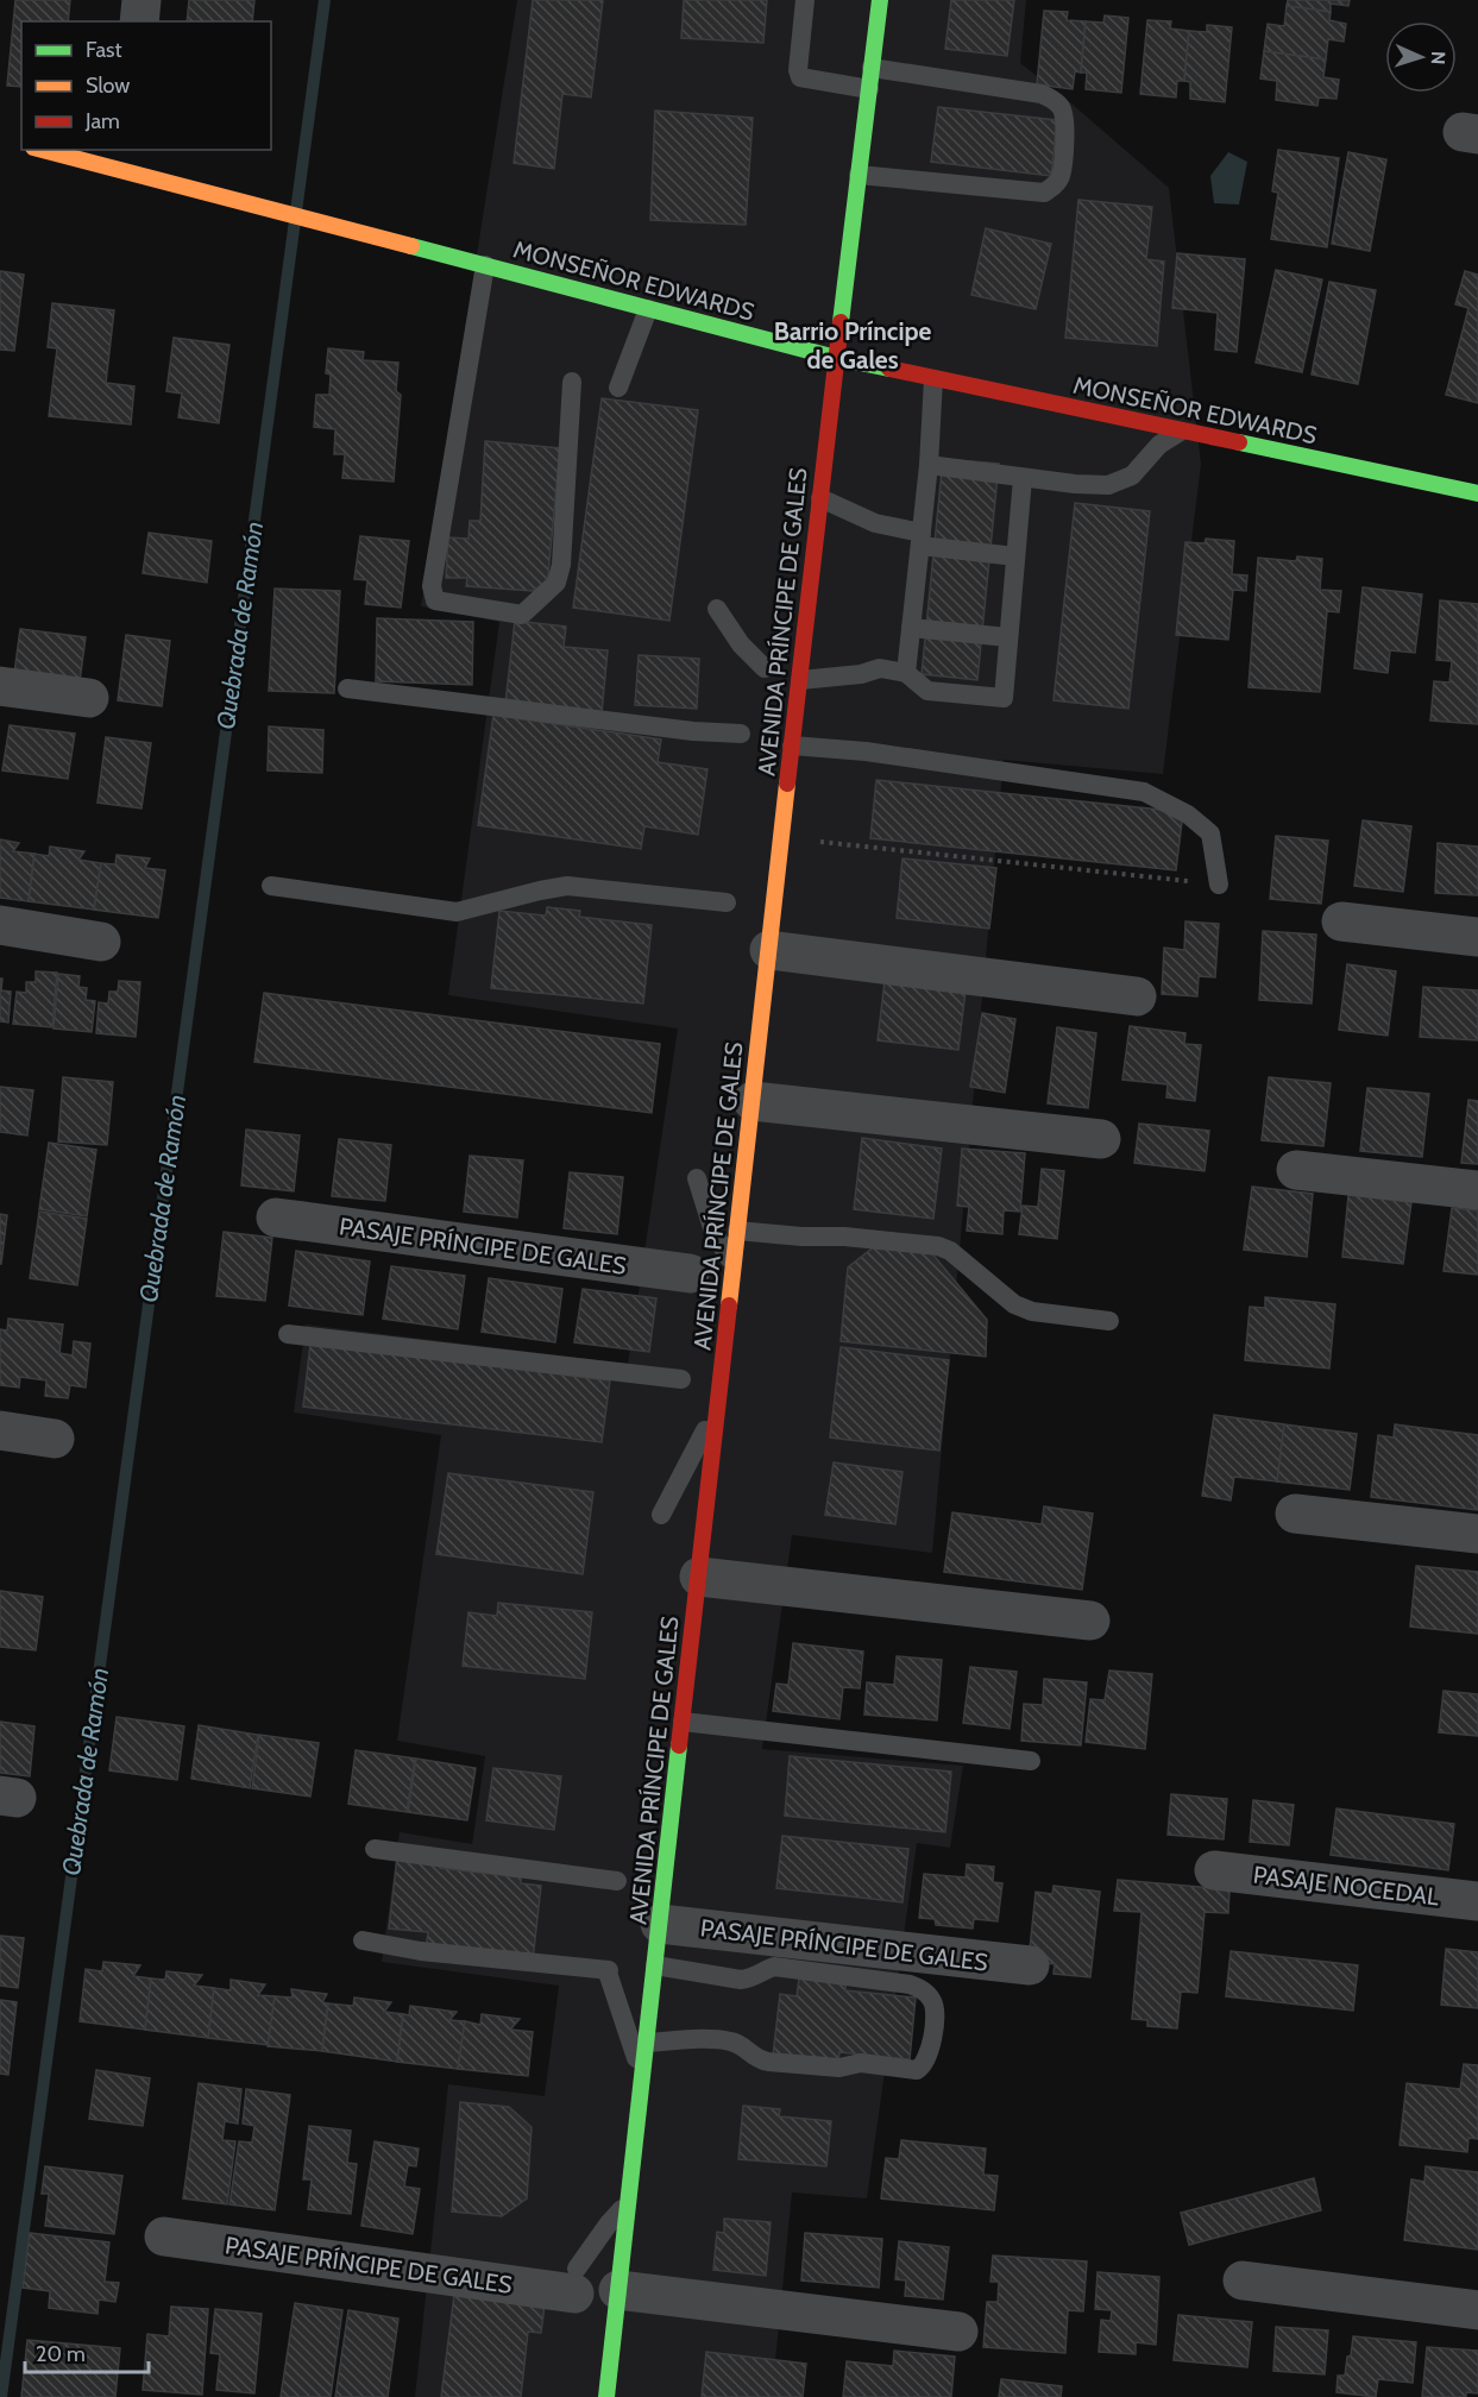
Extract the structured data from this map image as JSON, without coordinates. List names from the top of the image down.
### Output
{
  "streets": {
    "main road": ["MONSEÑOR EDWARDS", "AVENIDA PRÍNCIPE DE GALES"],
    "street": ["PASAJE PRÍNCIPE DE GALES", "PASAJE NOCEDAL"]
  },
  "crossings": [
    ["MONSEÑOR EDWARDS", "AVENIDA PRÍNCIPE DE GALES"],
    ["AVENIDA PRÍNCIPE DE GALES", "PASAJE PRÍNCIPE DE GALES"]
  ],
  "districts": ["Barrio Príncipe de Gales"],
  "water": ["Quebrada de Ramón"],
  "legend": ["Fast", "Slow", "Jam"],
  "scale_bar": "20 m",
  "north": "right"
}
